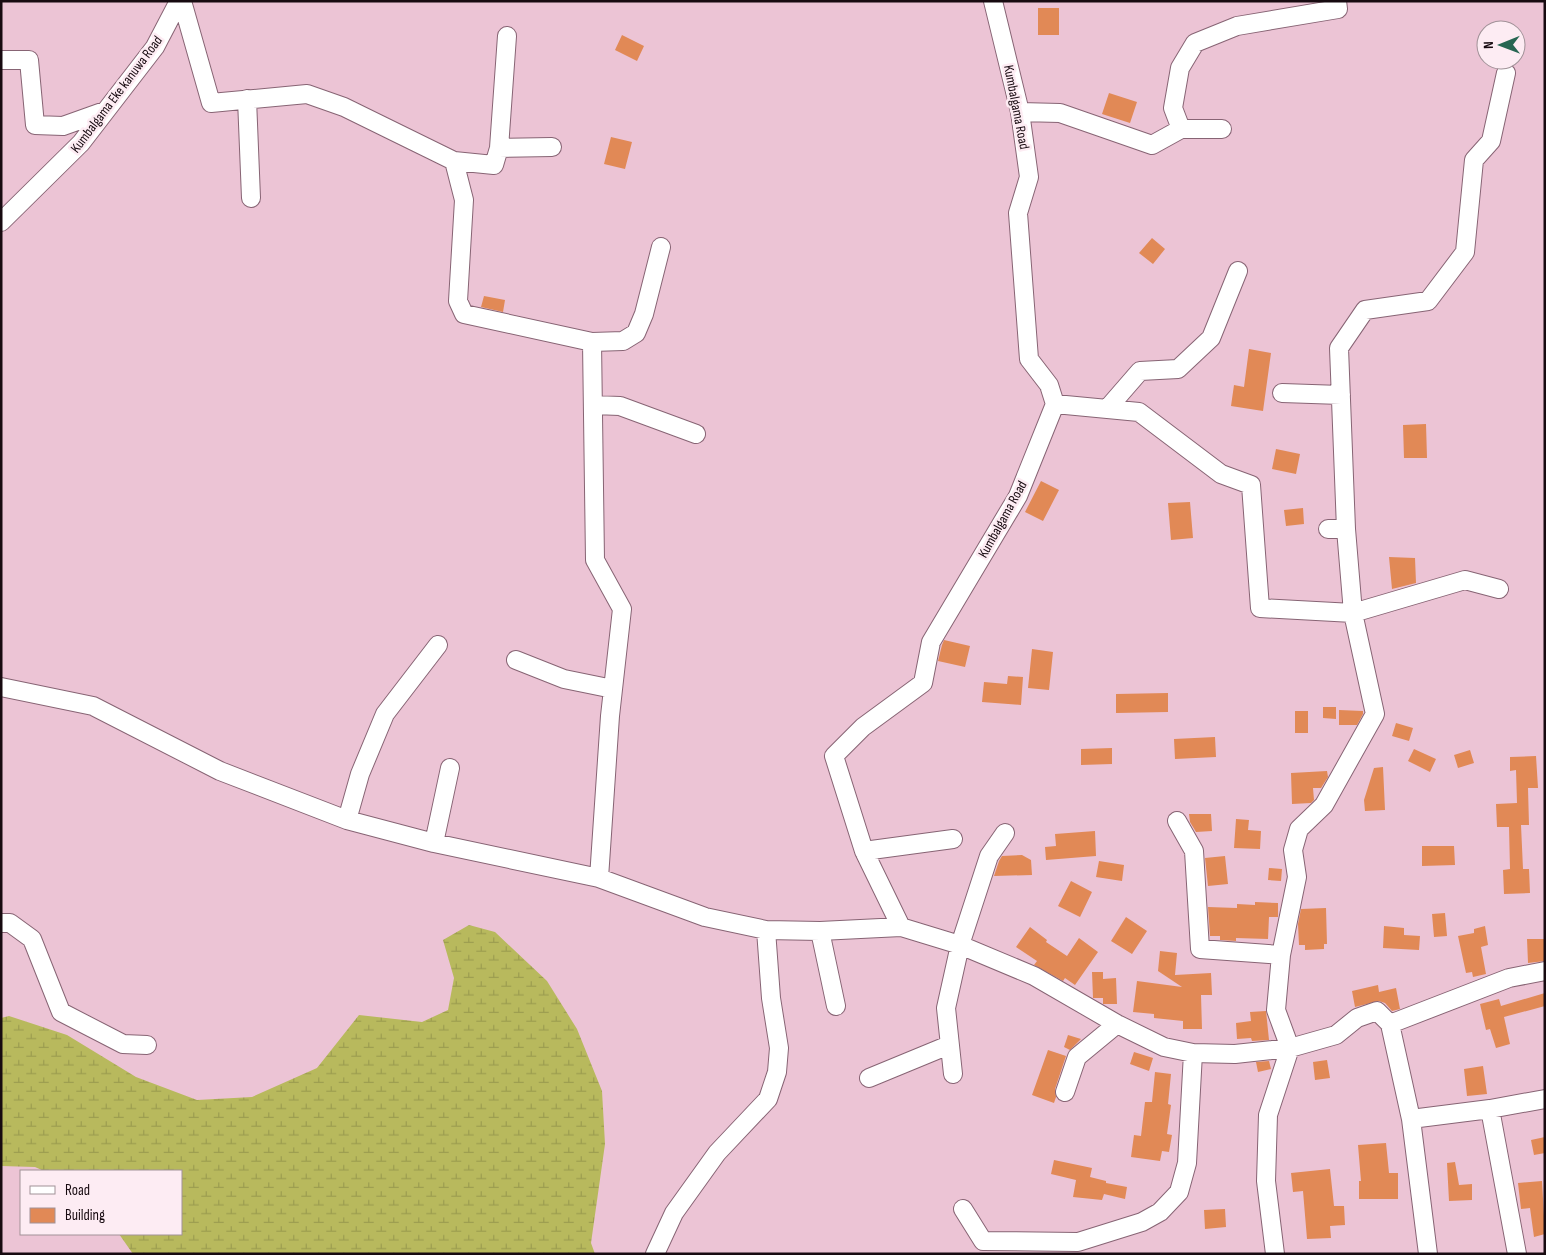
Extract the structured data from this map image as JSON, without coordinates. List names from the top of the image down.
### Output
{
  "streets": {
    "street": ["Kumbalgama Eke kanuwa Road", "Kumbalgama Road"]
  },
  "legend": ["Road", "Building"],
  "north": "left"
}
